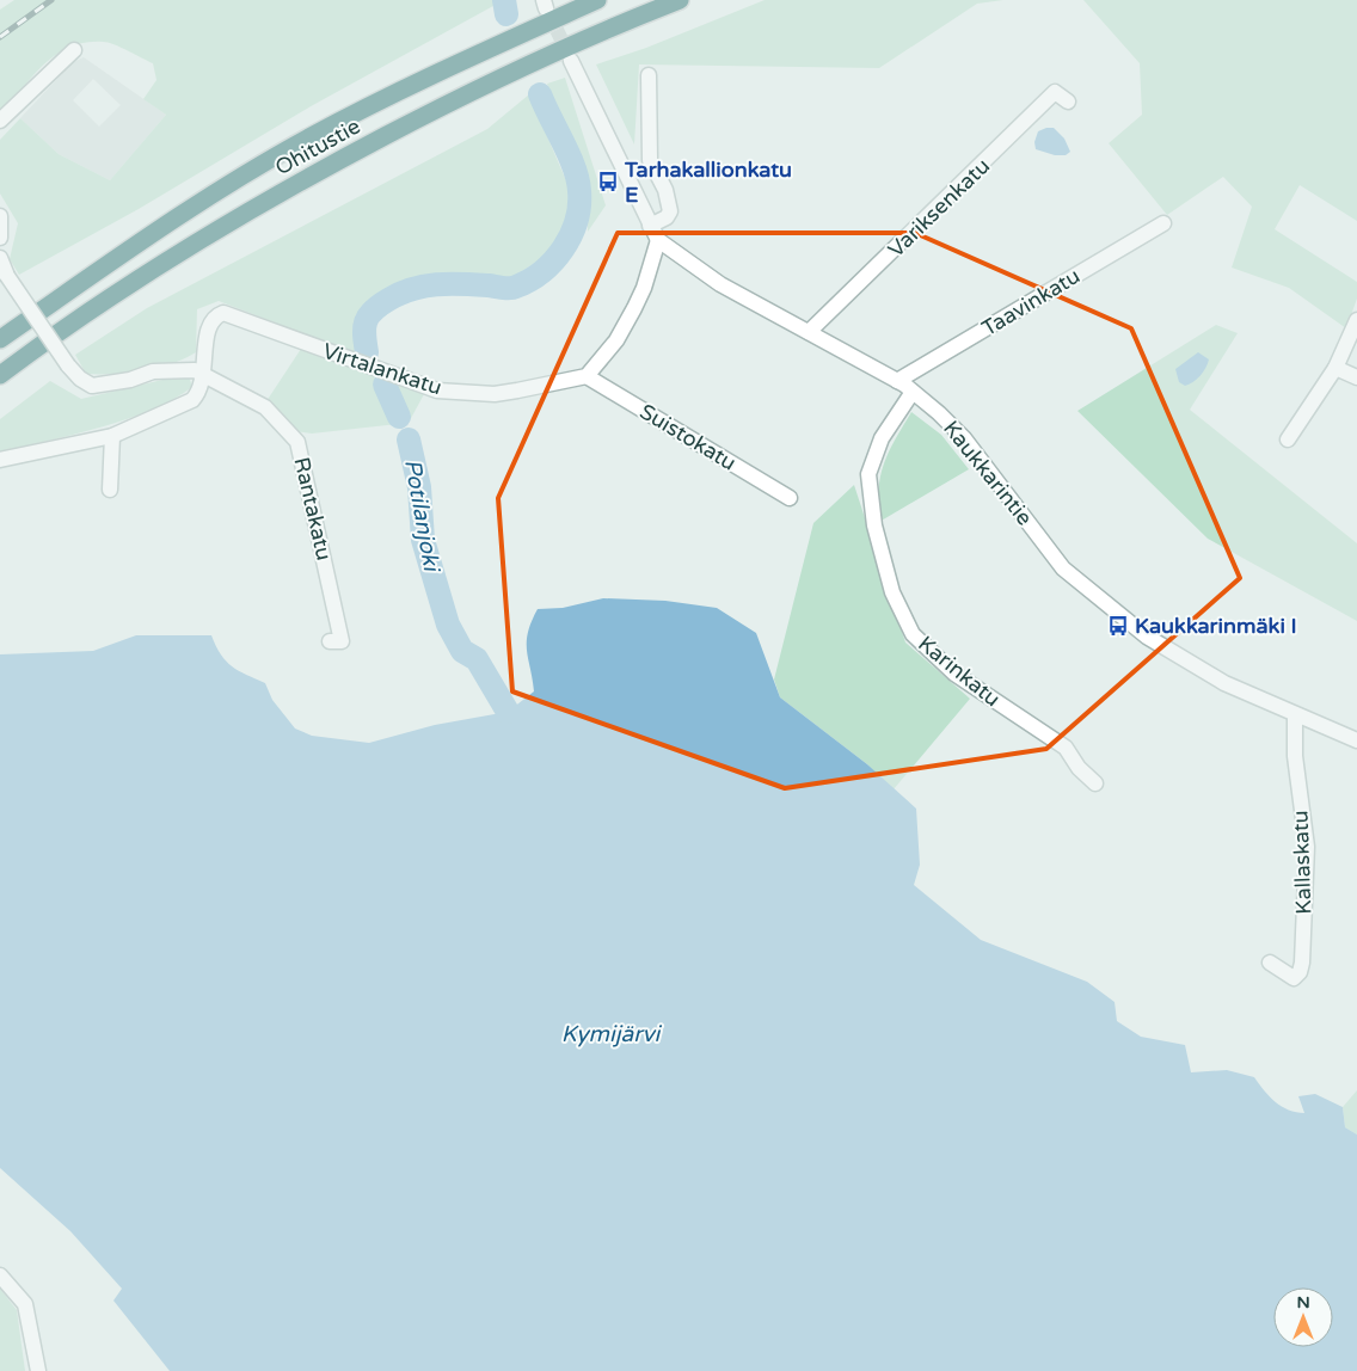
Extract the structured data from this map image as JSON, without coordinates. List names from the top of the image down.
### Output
{
  "streets": {
    "highway": ["Ohitustie"],
    "street": [
      "Variksenkatu",
      "Taavinkatu",
      "Virtalankatu",
      "Suistokatu",
      "Kaukkarintie",
      "Rantakatu",
      "Karinkatu",
      "Kallaskatu"
    ]
  },
  "crossings": [
    ["Variksenkatu", "Kaukkarintie"],
    ["Taavinkatu", "Kaukkarintie"],
    ["Virtalankatu", "Suistokatu"],
    ["Virtalankatu", "Rantakatu"],
    ["Kaukkarintie", "Karinkatu"],
    ["Kaukkarintie", "Kallaskatu"]
  ],
  "water": ["Potilanjoki", "Kymijärvi"],
  "places": {
    "bus stop": ["Tarhakallionkatu E", "Kaukkarinmäki I"]
  },
  "north": "top"
}
